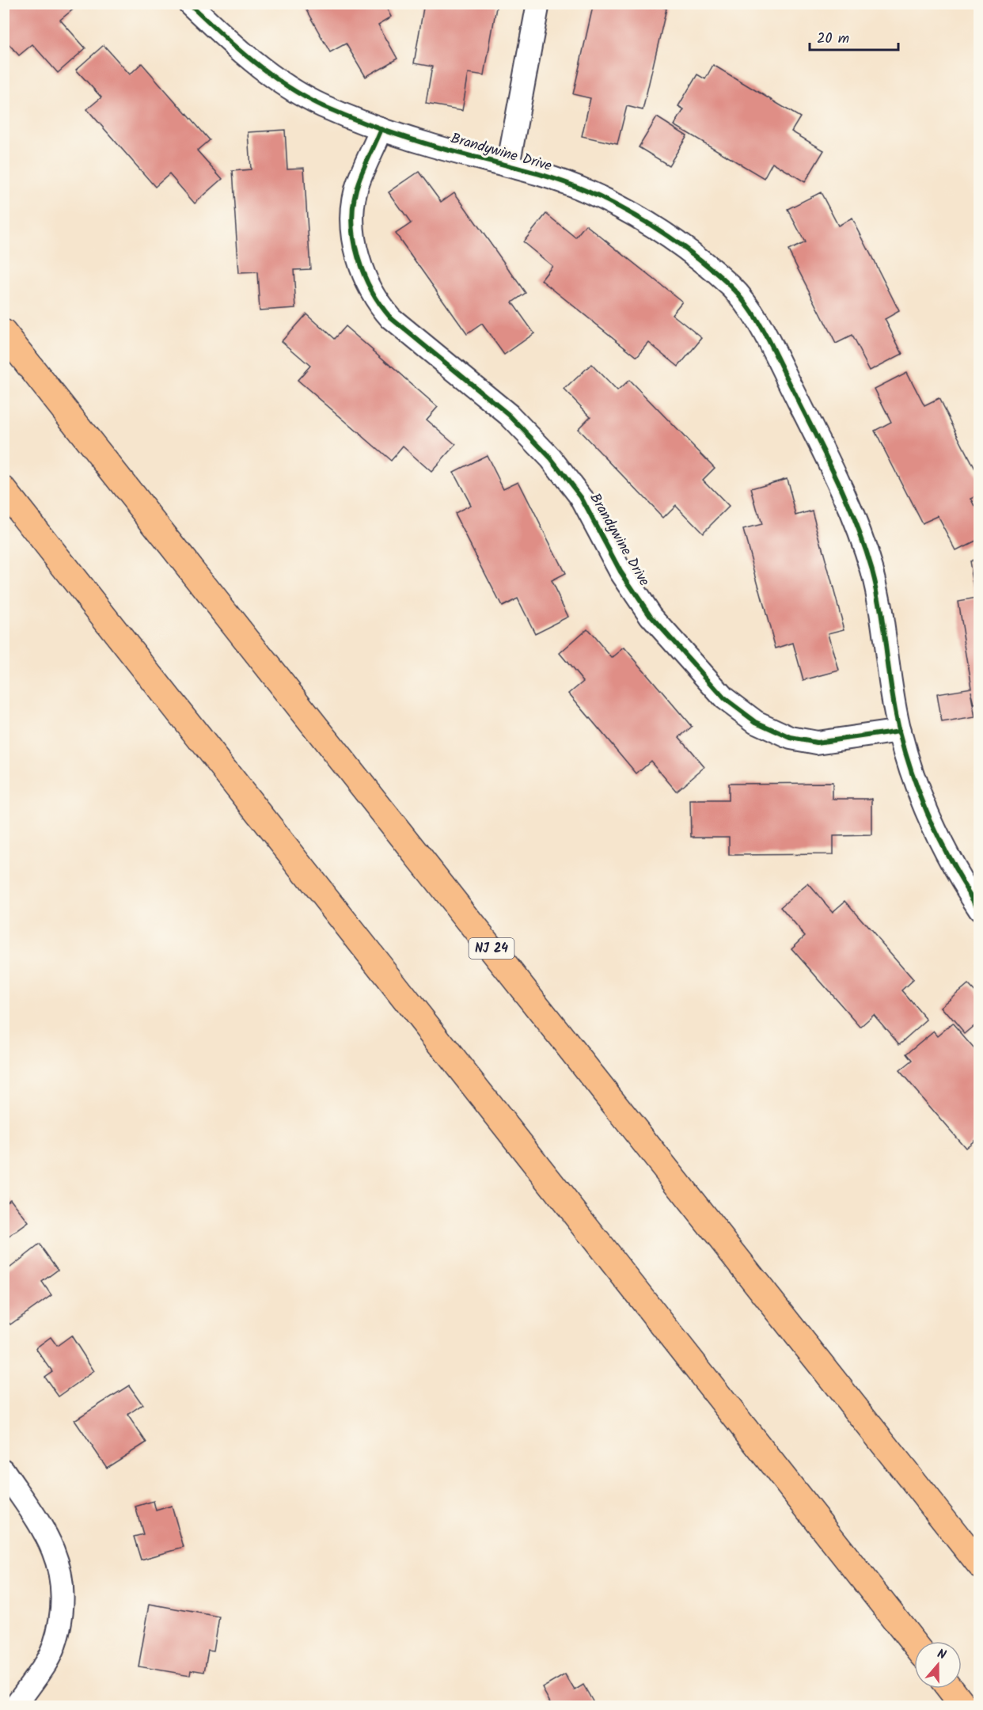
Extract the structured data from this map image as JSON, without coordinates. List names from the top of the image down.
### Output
{
  "streets": {
    "highway": ["NJ 24"],
    "street": ["Brandywine Drive"]
  },
  "scale_bar": "20 m",
  "north": "top"
}
